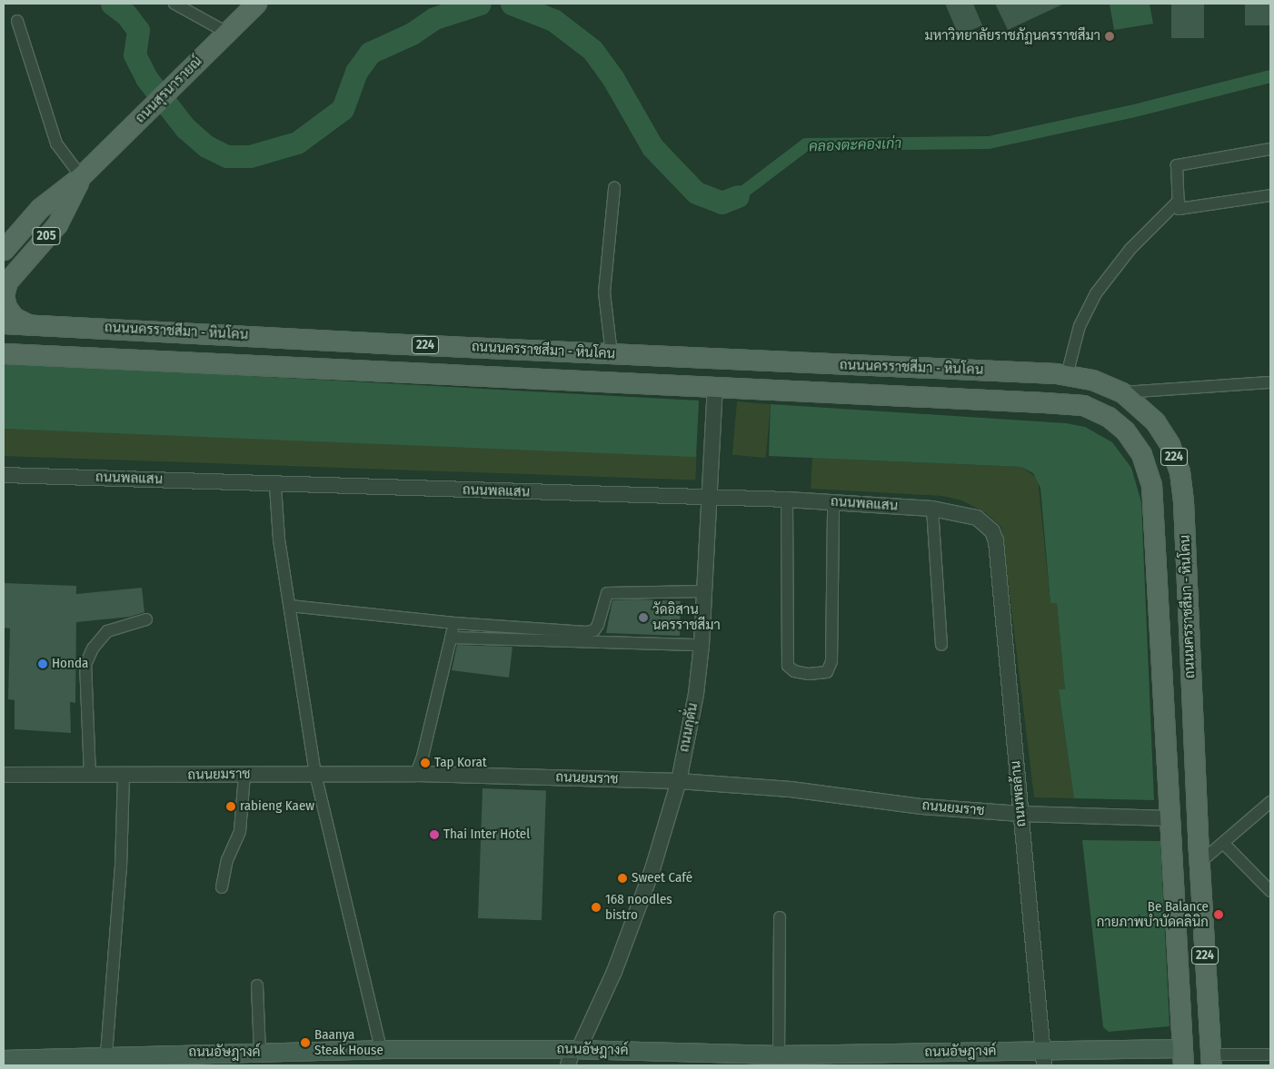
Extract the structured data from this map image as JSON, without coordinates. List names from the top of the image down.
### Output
{
  "streets": {
    "main road": [
      "ถนนสุรนารายณ์",
      "205",
      "ถนนนครราชสีมา - หินโคน",
      "224",
      "ถนนอัษฎางค์"
    ],
    "street": [
      "ถนนพลแสน",
      "ถนนกุดั่น",
      "ถนนยมราช",
      "ถนนพลล้าน"
    ]
  },
  "crossings": [
    ["ถนนนครราชสีมา - หินโคน", "ถนนกุดั่น"],
    ["ถนนนครราชสีมา - หินโคน", "ถนนยมราช"],
    ["ถนนนครราชสีมา - หินโคน", "ถนนอัษฎางค์"],
    ["ถนนพลแสน", "ถนนกุดั่น"],
    ["ถนนพลแสน", "ถนนพลล้าน"],
    ["ถนนกุดั่น", "ถนนยมราช"],
    ["ถนนกุดั่น", "ถนนอัษฎางค์"],
    ["ถนนยมราช", "ถนนพลล้าน"],
    ["ถนนพลล้าน", "ถนนอัษฎางค์"]
  ],
  "water": ["คลองตะคองเก่า"],
  "places": [
    "มหาวิทยาลัยราชภัฏนครราชสีมา",
    "วัดอิสาน นครราชสีมา",
    "Honda",
    "Tap Korat",
    "rabieng Kaew",
    "Thai Inter Hotel",
    "Sweet Café",
    "168 noodles bistro",
    "Be Balance กายภาพบำบัดคลินิก",
    "Baanya Steak House"
  ]
}
